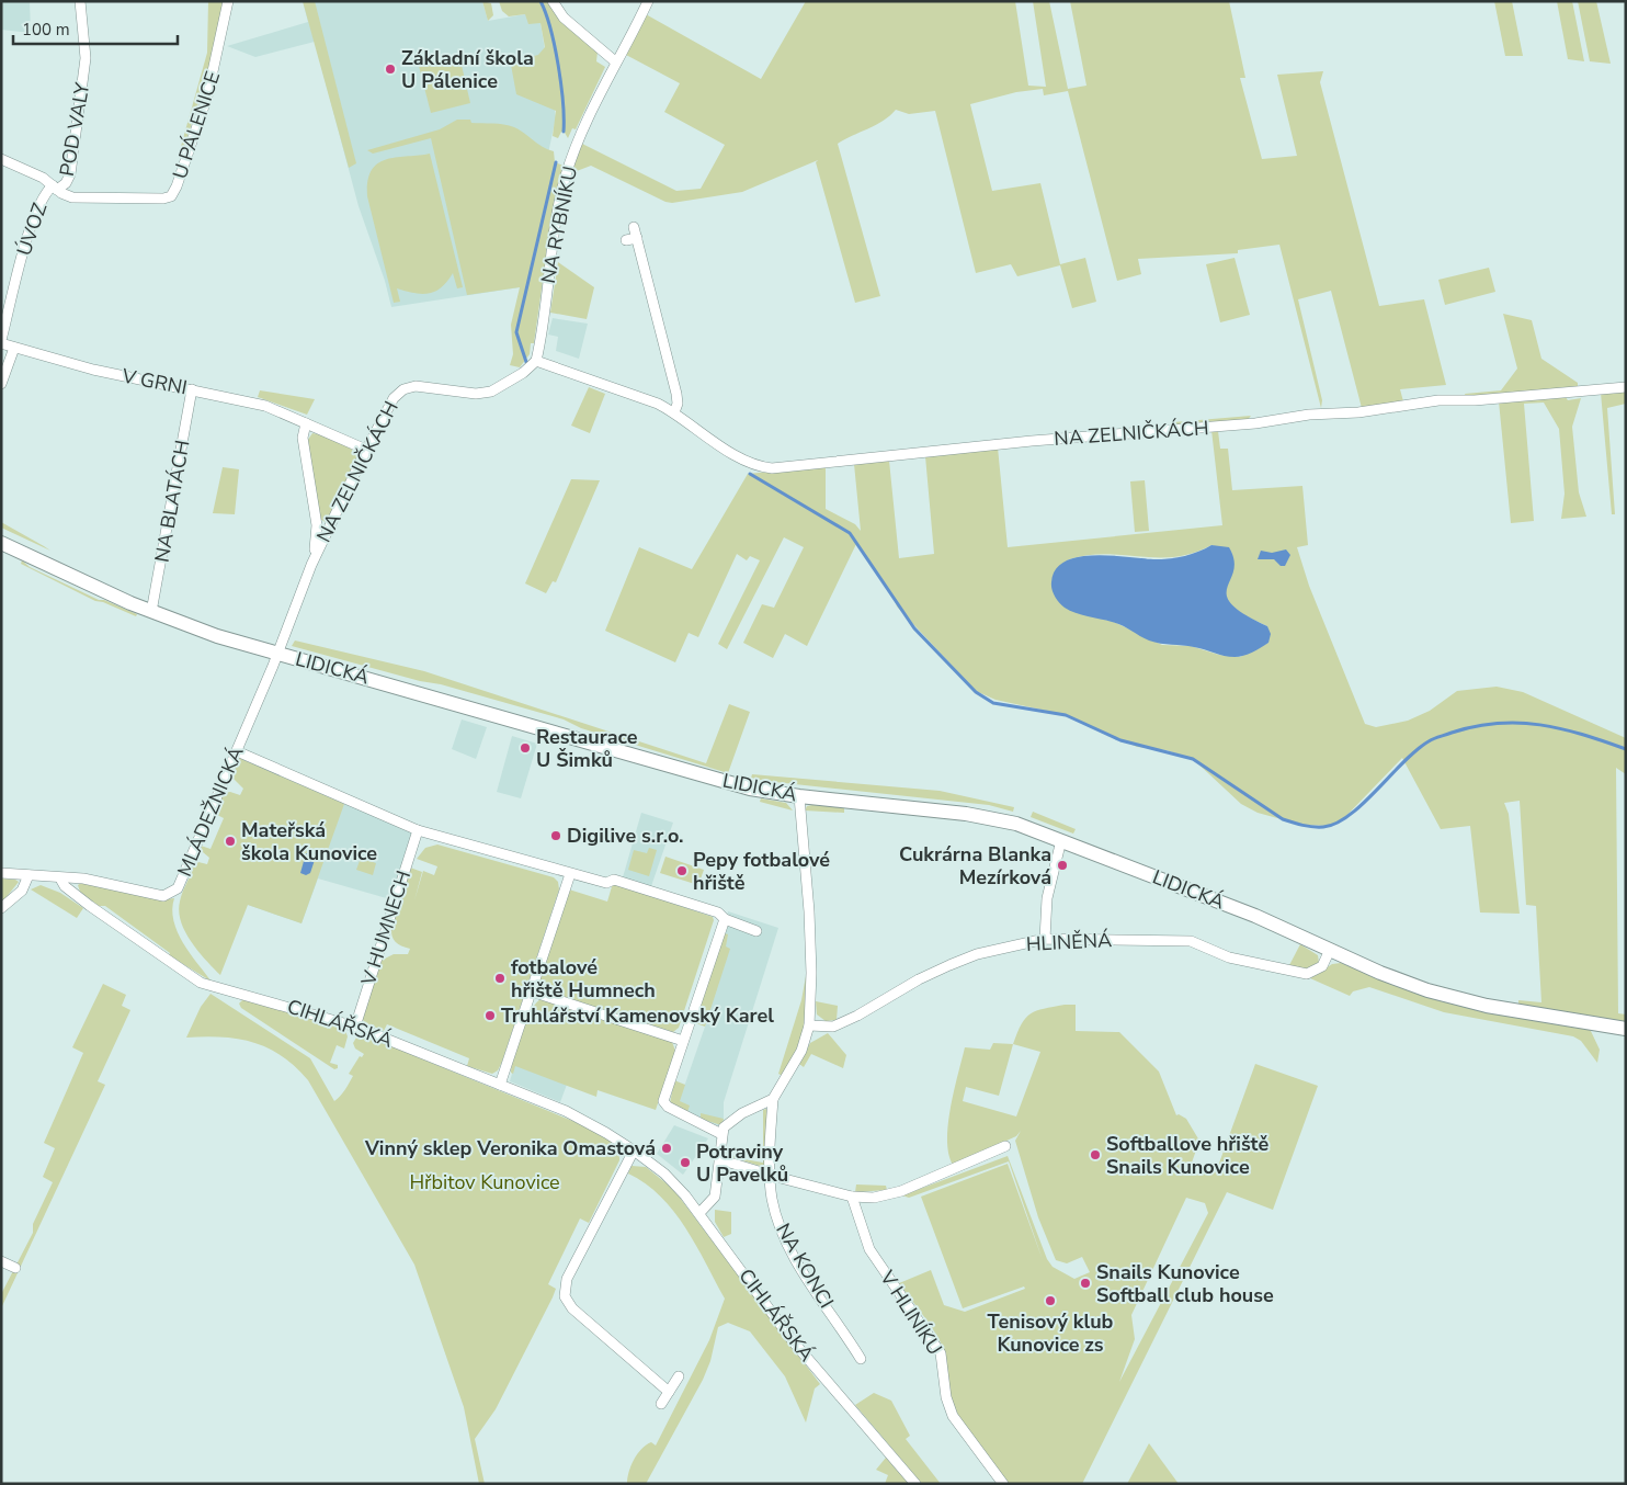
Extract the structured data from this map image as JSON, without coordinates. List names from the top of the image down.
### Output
{
  "streets": {
    "main road": ["LIDICKÁ"],
    "street": [
      "U PÁLENICE",
      "POD VALY",
      "NA RYBNÍKU",
      "ÚVOZ",
      "V GRNI",
      "NA ZELNIČKÁCH",
      "NA BLATÁCH",
      "MLÁDEŽNICKÁ",
      "V HUMNECH",
      "HLINĚNÁ",
      "CIHLÁŘSKÁ",
      "NA KONCI",
      "V HLINÍKU"
    ]
  },
  "crossings": [
    ["U PÁLENICE", "POD VALY"],
    ["U PÁLENICE", "ÚVOZ"],
    ["POD VALY", "ÚVOZ"],
    ["NA RYBNÍKU", "NA ZELNIČKÁCH"],
    ["ÚVOZ", "V GRNI"],
    ["V GRNI", "NA ZELNIČKÁCH"],
    ["V GRNI", "NA BLATÁCH"],
    ["NA ZELNIČKÁCH", "LIDICKÁ"],
    ["NA ZELNIČKÁCH", "MLÁDEŽNICKÁ"],
    ["NA BLATÁCH", "LIDICKÁ"],
    ["LIDICKÁ", "MLÁDEŽNICKÁ"],
    ["LIDICKÁ", "HLINĚNÁ"],
    ["MLÁDEŽNICKÁ", "CIHLÁŘSKÁ"],
    ["V HUMNECH", "CIHLÁŘSKÁ"]
  ],
  "parks": ["Hřbitov Kunovice"],
  "places": [
    "Základní škola U Pálenice",
    "Restaurace U Šimků",
    "Digilive s.r.o.",
    "Mateřská škola Kunovice",
    "Cukrárna Blanka Mezírková",
    "Pepy fotbalové hřiště",
    "fotbalové hřiště Humnech",
    "Truhlářství Kamenovský Karel",
    "Vinný sklep Veronika Omastová",
    "Softballove hřiště Snails Kunovice",
    "Potraviny U Pavelků",
    "Snails Kunovice Softball club house",
    "Tenisový klub Kunovice zs"
  ],
  "scale_bar": "100 m"
}
